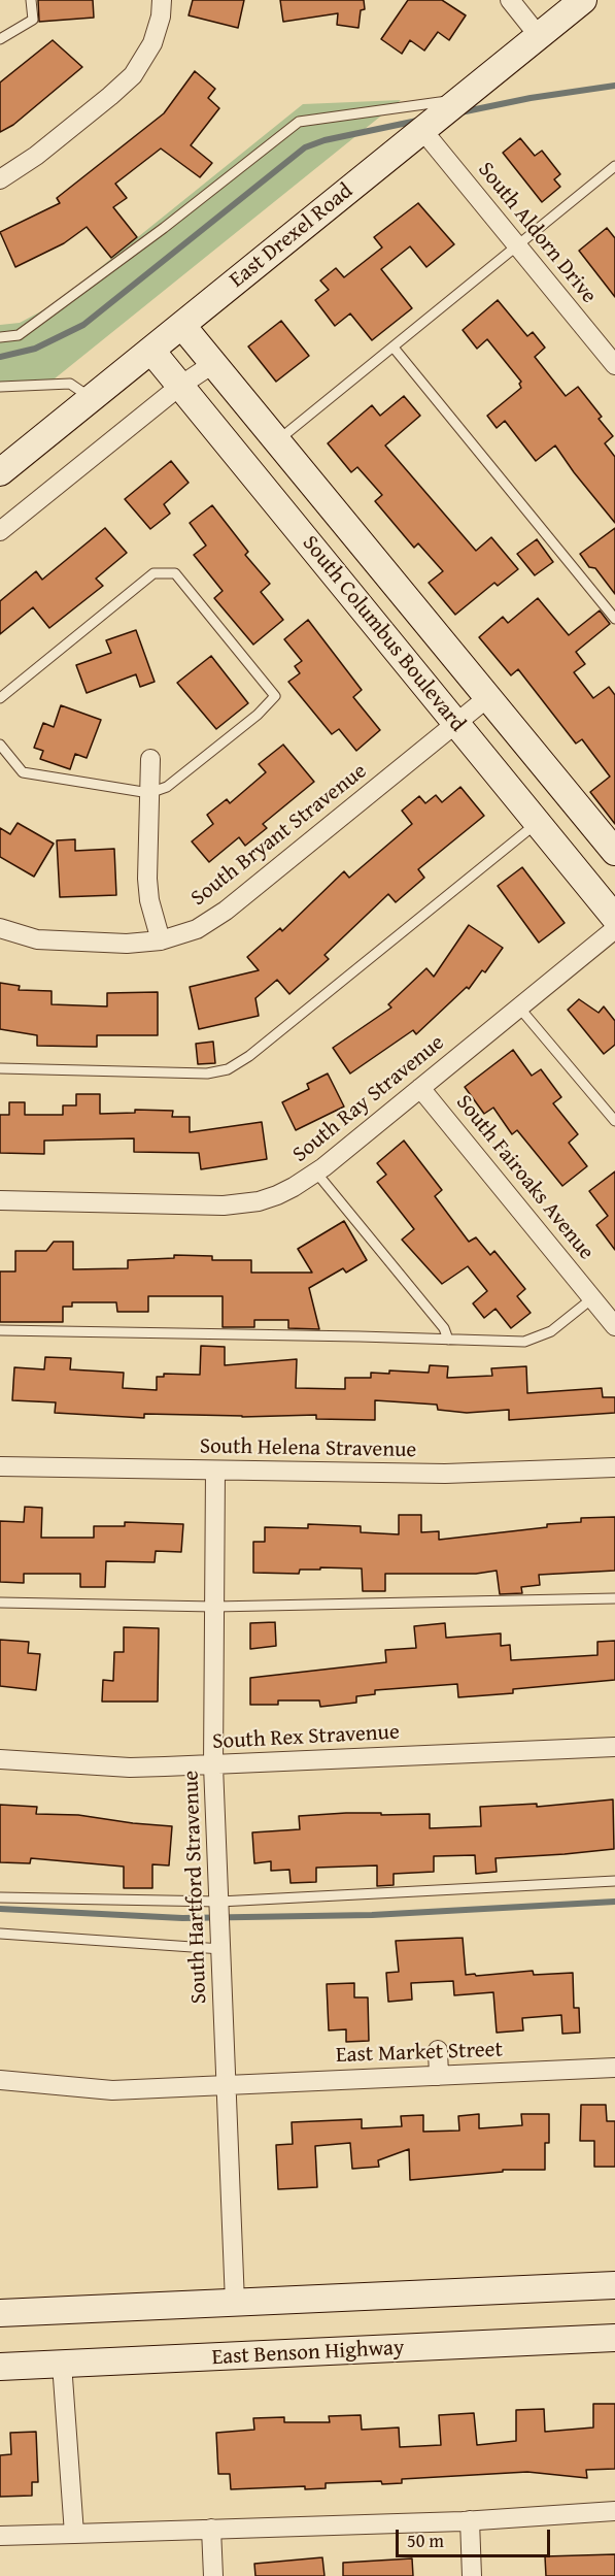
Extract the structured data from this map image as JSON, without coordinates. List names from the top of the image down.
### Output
{
  "streets": {
    "street": [
      "South Aldorn Drive",
      "East Drexel Road",
      "South Columbus Boulevard",
      "South Bryant Stravenue",
      "South Ray Stravenue",
      "South Fairoaks Avenue",
      "South Helena Stravenue",
      "South Rex Stravenue",
      "South Hartford Stravenue",
      "East Market Street",
      "East Benson Highway"
    ]
  },
  "crossings": [
    ["South Aldorn Drive", "East Drexel Road"],
    ["East Drexel Road", "South Columbus Boulevard"],
    ["South Columbus Boulevard", "South Bryant Stravenue"],
    ["South Ray Stravenue", "South Fairoaks Avenue"],
    ["South Helena Stravenue", "South Hartford Stravenue"],
    ["South Rex Stravenue", "South Hartford Stravenue"],
    ["South Hartford Stravenue", "East Market Street"]
  ],
  "scale_bar": "50 m"
}
